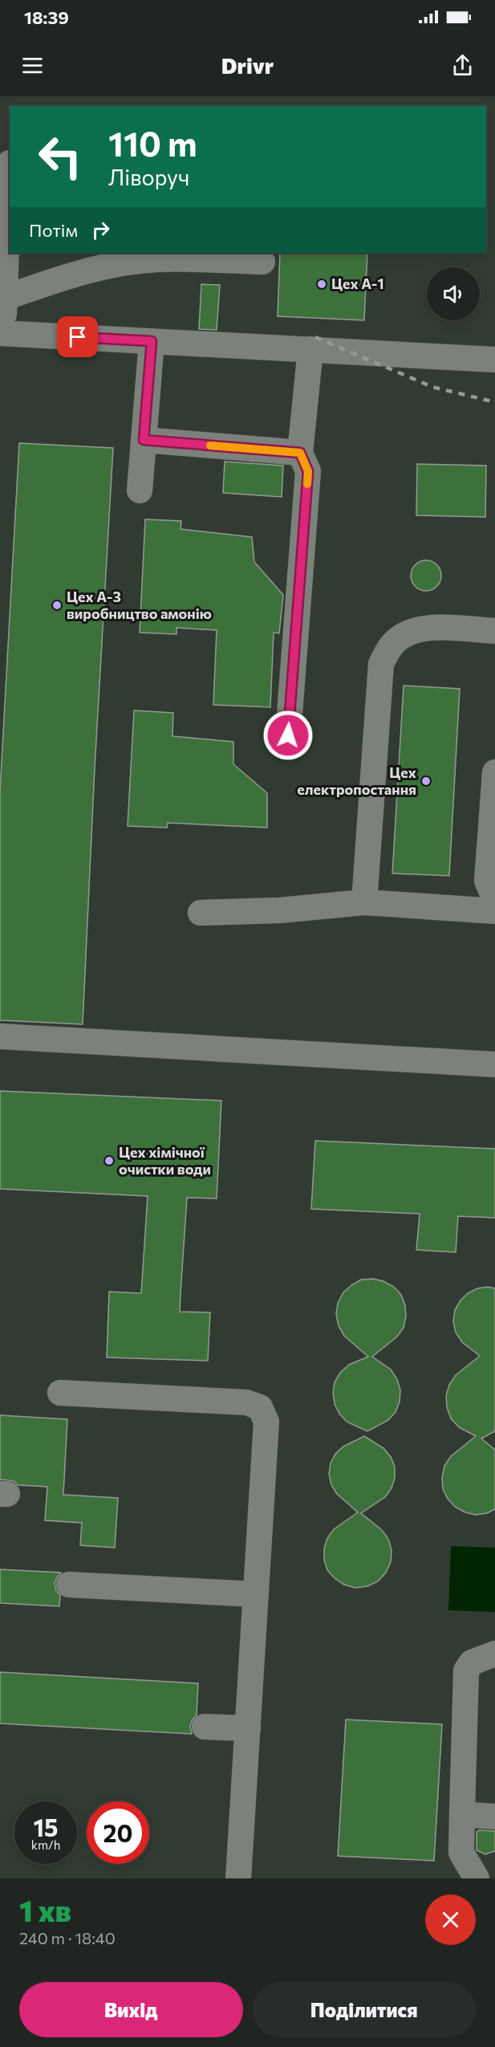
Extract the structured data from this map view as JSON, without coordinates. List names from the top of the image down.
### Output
{
  "places": [
    "Цех А-1",
    "Цех А-3 виробництво амонію",
    "Цех електропостання",
    "Цех хімічної очистки води"
  ],
  "page": {
    "status": "18:39",
    "header": "Drivr",
    "turn": ["110 m", "Ліворуч"],
    "then": "Потім",
    "speed": "15 km/h",
    "limit": "20",
    "heading": ["1 хв", "240 m · 18:40"],
    "buttons": ["Вихід", "Поділитися"]
  }
}
